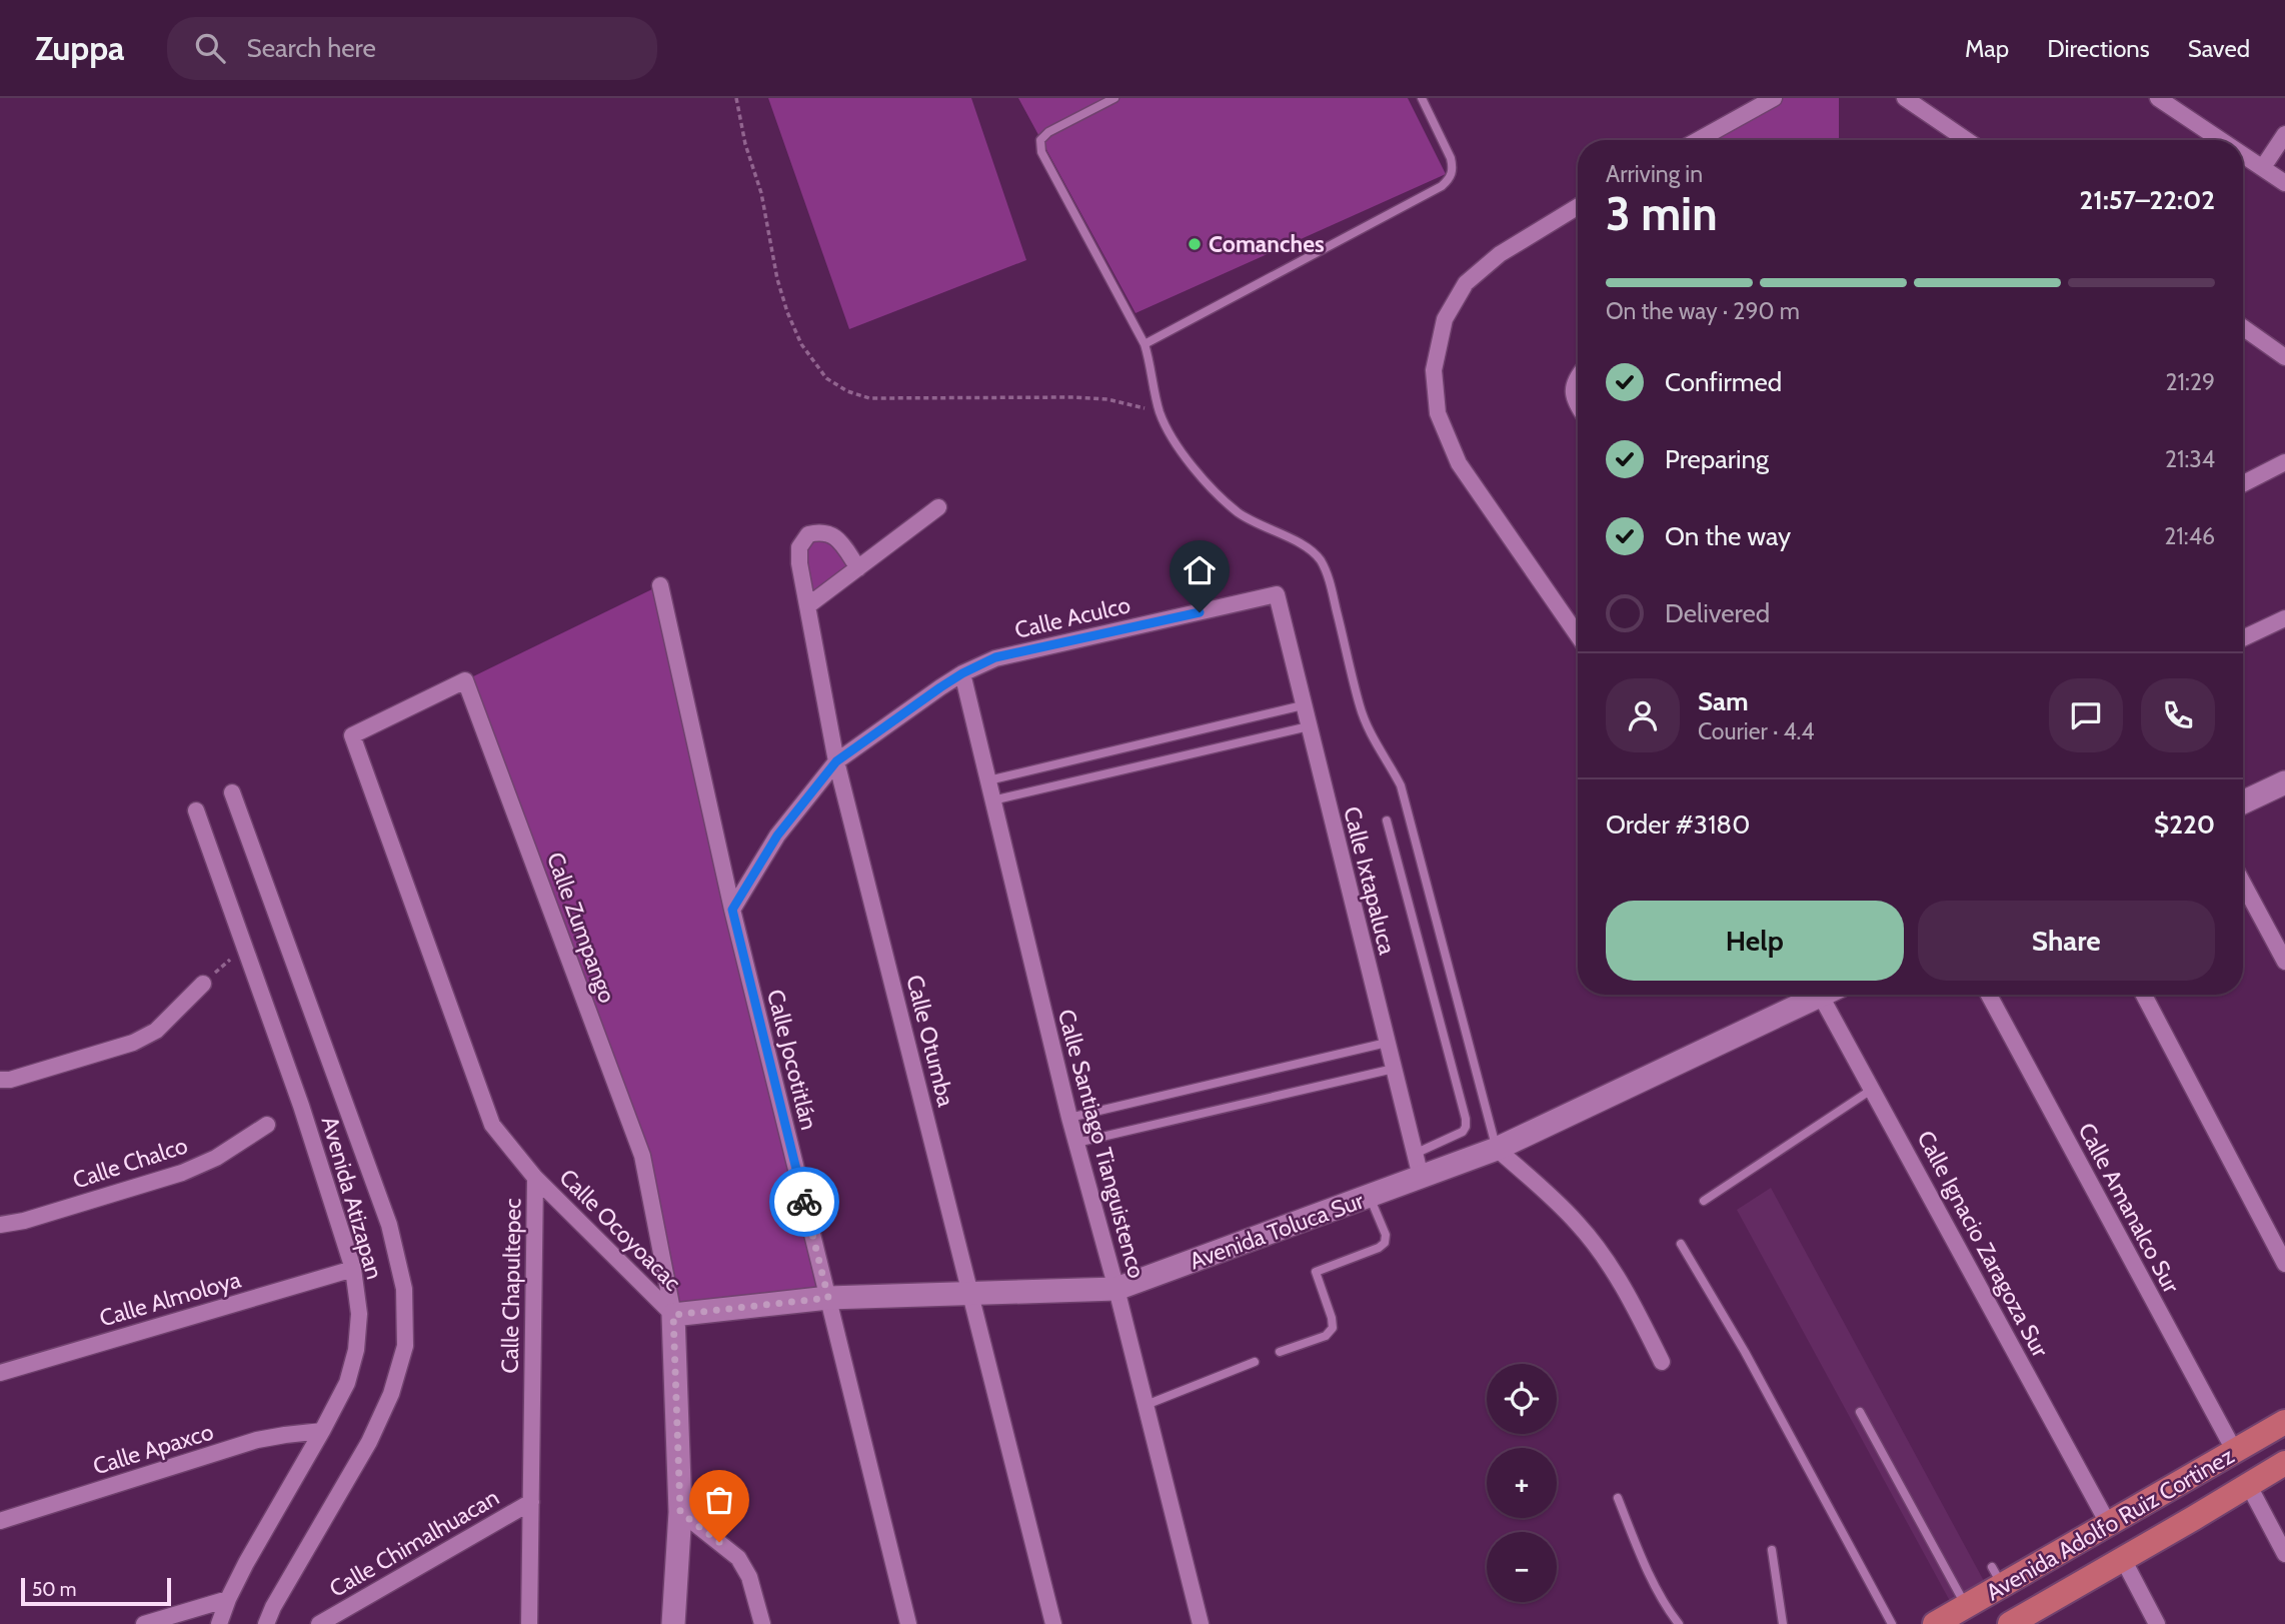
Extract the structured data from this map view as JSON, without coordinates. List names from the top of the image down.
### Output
{
  "streets": {
    "main road": ["Avenida Adolfo Ruiz Cortinez"],
    "street": [
      "Calle Aculco",
      "Calle Ixtapaluca",
      "Calle Zumpango",
      "Calle Otumba",
      "Calle Jocotitlán",
      "Calle Santiago Tianguistenco",
      "Calle Chalco",
      "Avenida Atizapan",
      "Calle Amanalco Sur",
      "Calle Ocoyoacac",
      "Avenida Toluca Sur",
      "Calle Ignacio Zaragoza Sur",
      "Calle Chapultepec",
      "Calle Almoloya",
      "Calle Apaxco",
      "Calle Chimalhuacan"
    ]
  },
  "crossings": [
    ["Calle Aculco", "Calle Ixtapaluca"],
    ["Calle Aculco", "Calle Otumba"],
    ["Calle Aculco", "Calle Jocotitlán"],
    ["Calle Aculco", "Calle Santiago Tianguistenco"],
    ["Calle Ixtapaluca", "Avenida Toluca Sur"],
    ["Calle Zumpango", "Calle Ocoyoacac"],
    ["Calle Zumpango", "Avenida Toluca Sur"],
    ["Calle Zumpango", "Calle Chapultepec"],
    ["Calle Otumba", "Avenida Toluca Sur"],
    ["Calle Jocotitlán", "Avenida Toluca Sur"],
    ["Calle Santiago Tianguistenco", "Avenida Toluca Sur"],
    ["Avenida Atizapan", "Calle Almoloya"],
    ["Avenida Atizapan", "Calle Apaxco"],
    ["Calle Amanalco Sur", "Avenida Adolfo Ruiz Cortinez"],
    ["Calle Ocoyoacac", "Avenida Toluca Sur"],
    ["Calle Ocoyoacac", "Calle Chapultepec"],
    ["Calle Ignacio Zaragoza Sur", "Avenida Adolfo Ruiz Cortinez"],
    ["Calle Chapultepec", "Calle Chimalhuacan"]
  ],
  "places": ["Comanches"],
  "scale_bar": "50 m",
  "page": {
    "header": "Zuppa",
    "search": "Search here",
    "nav": ["Map", "Directions", "Saved"],
    "heading": ["3 min", "Arriving in", "21:57–22:02"],
    "panel": [
      "Sam",
      "Courier · 4.4",
      "Order #3180",
      "$220"
    ],
    "bar": "On the way · 290 m",
    "list": [
      ["Confirmed", "21:29"],
      ["Preparing", "21:34"],
      ["On the way", "21:46"],
      "Delivered"
    ],
    "buttons": ["Help", "Share"],
    "map_buttons": ["+", "−"],
    "scale": "50 m"
  }
}
